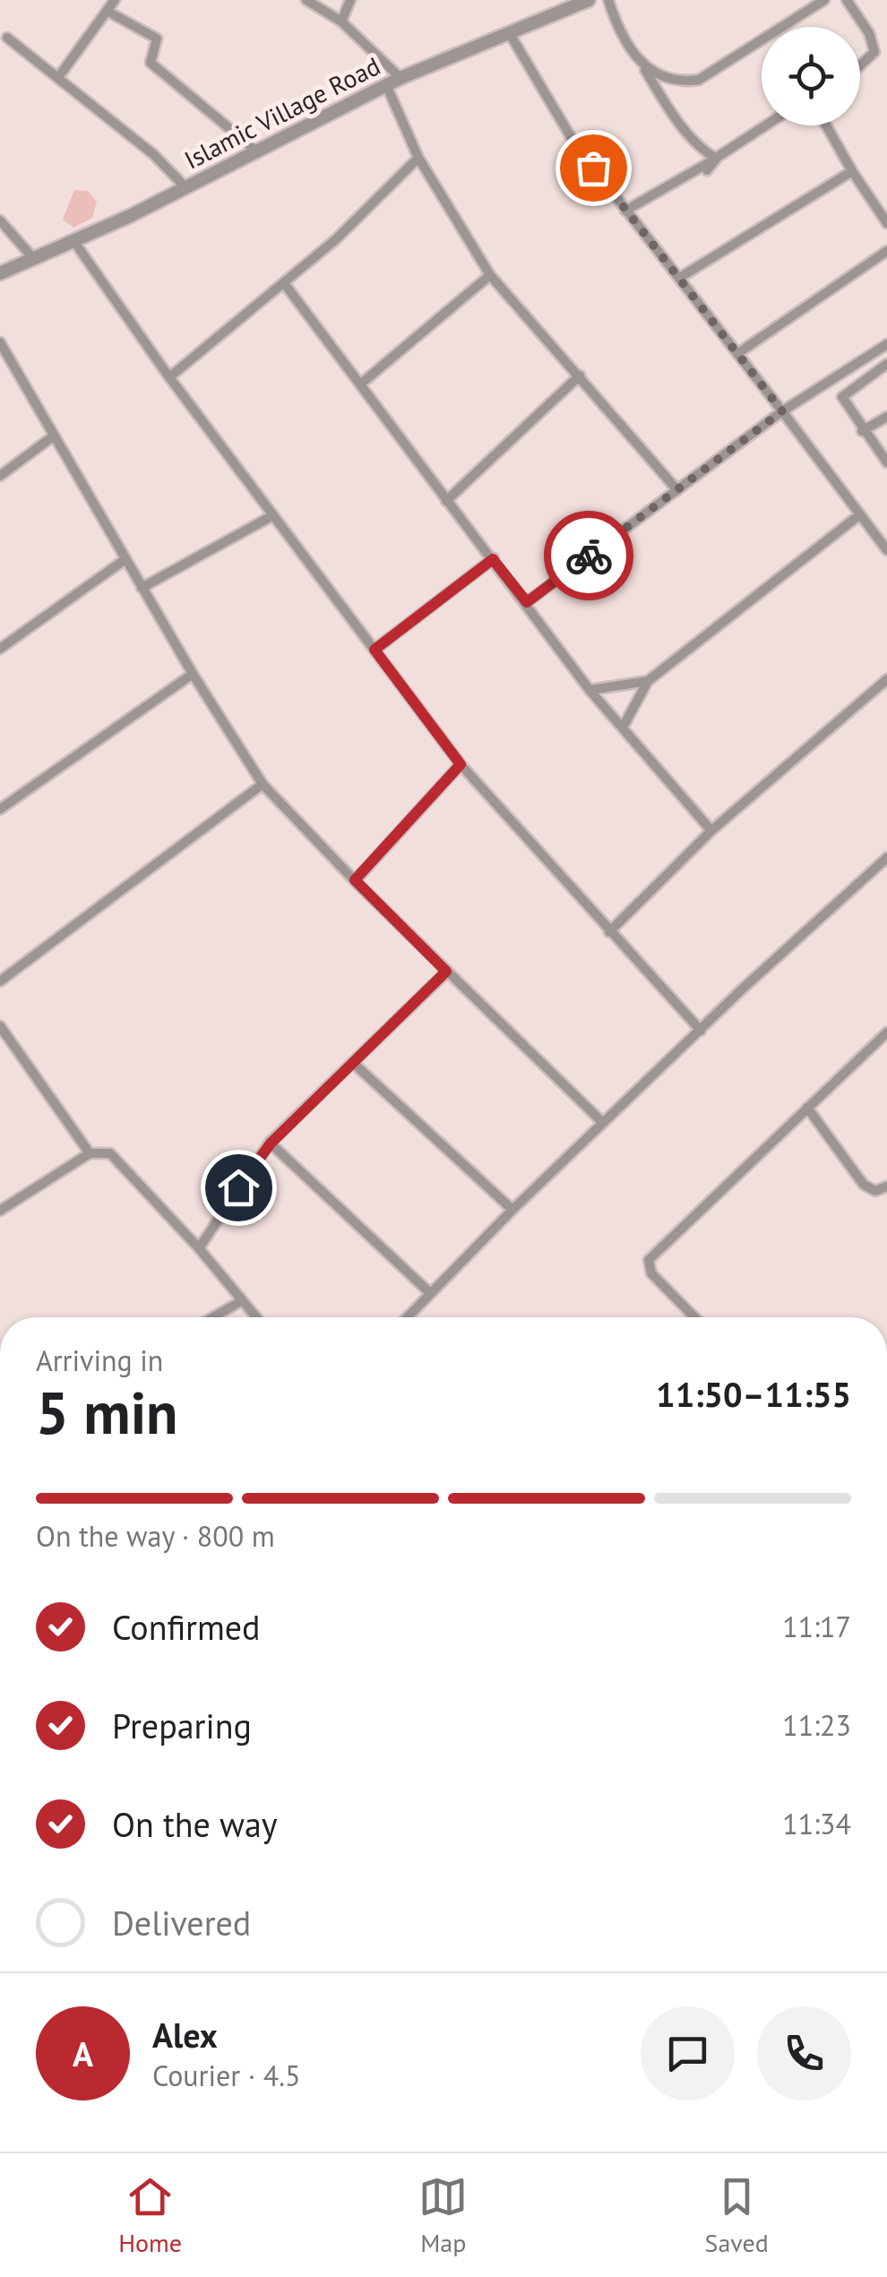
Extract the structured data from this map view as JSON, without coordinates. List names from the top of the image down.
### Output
{
  "streets": {
    "street": ["Islamic Village Road"]
  },
  "page": {
    "heading": ["5 min", "Arriving in", "11:50–11:55"],
    "panel": ["Alex", "Courier · 4.5"],
    "bar": "On the way · 800 m",
    "list": [
      ["Confirmed", "11:17"],
      ["Preparing", "11:23"],
      ["On the way", "11:34"],
      "Delivered"
    ],
    "round": "A",
    "tabs": ["Home", "Map", "Saved"]
  }
}
